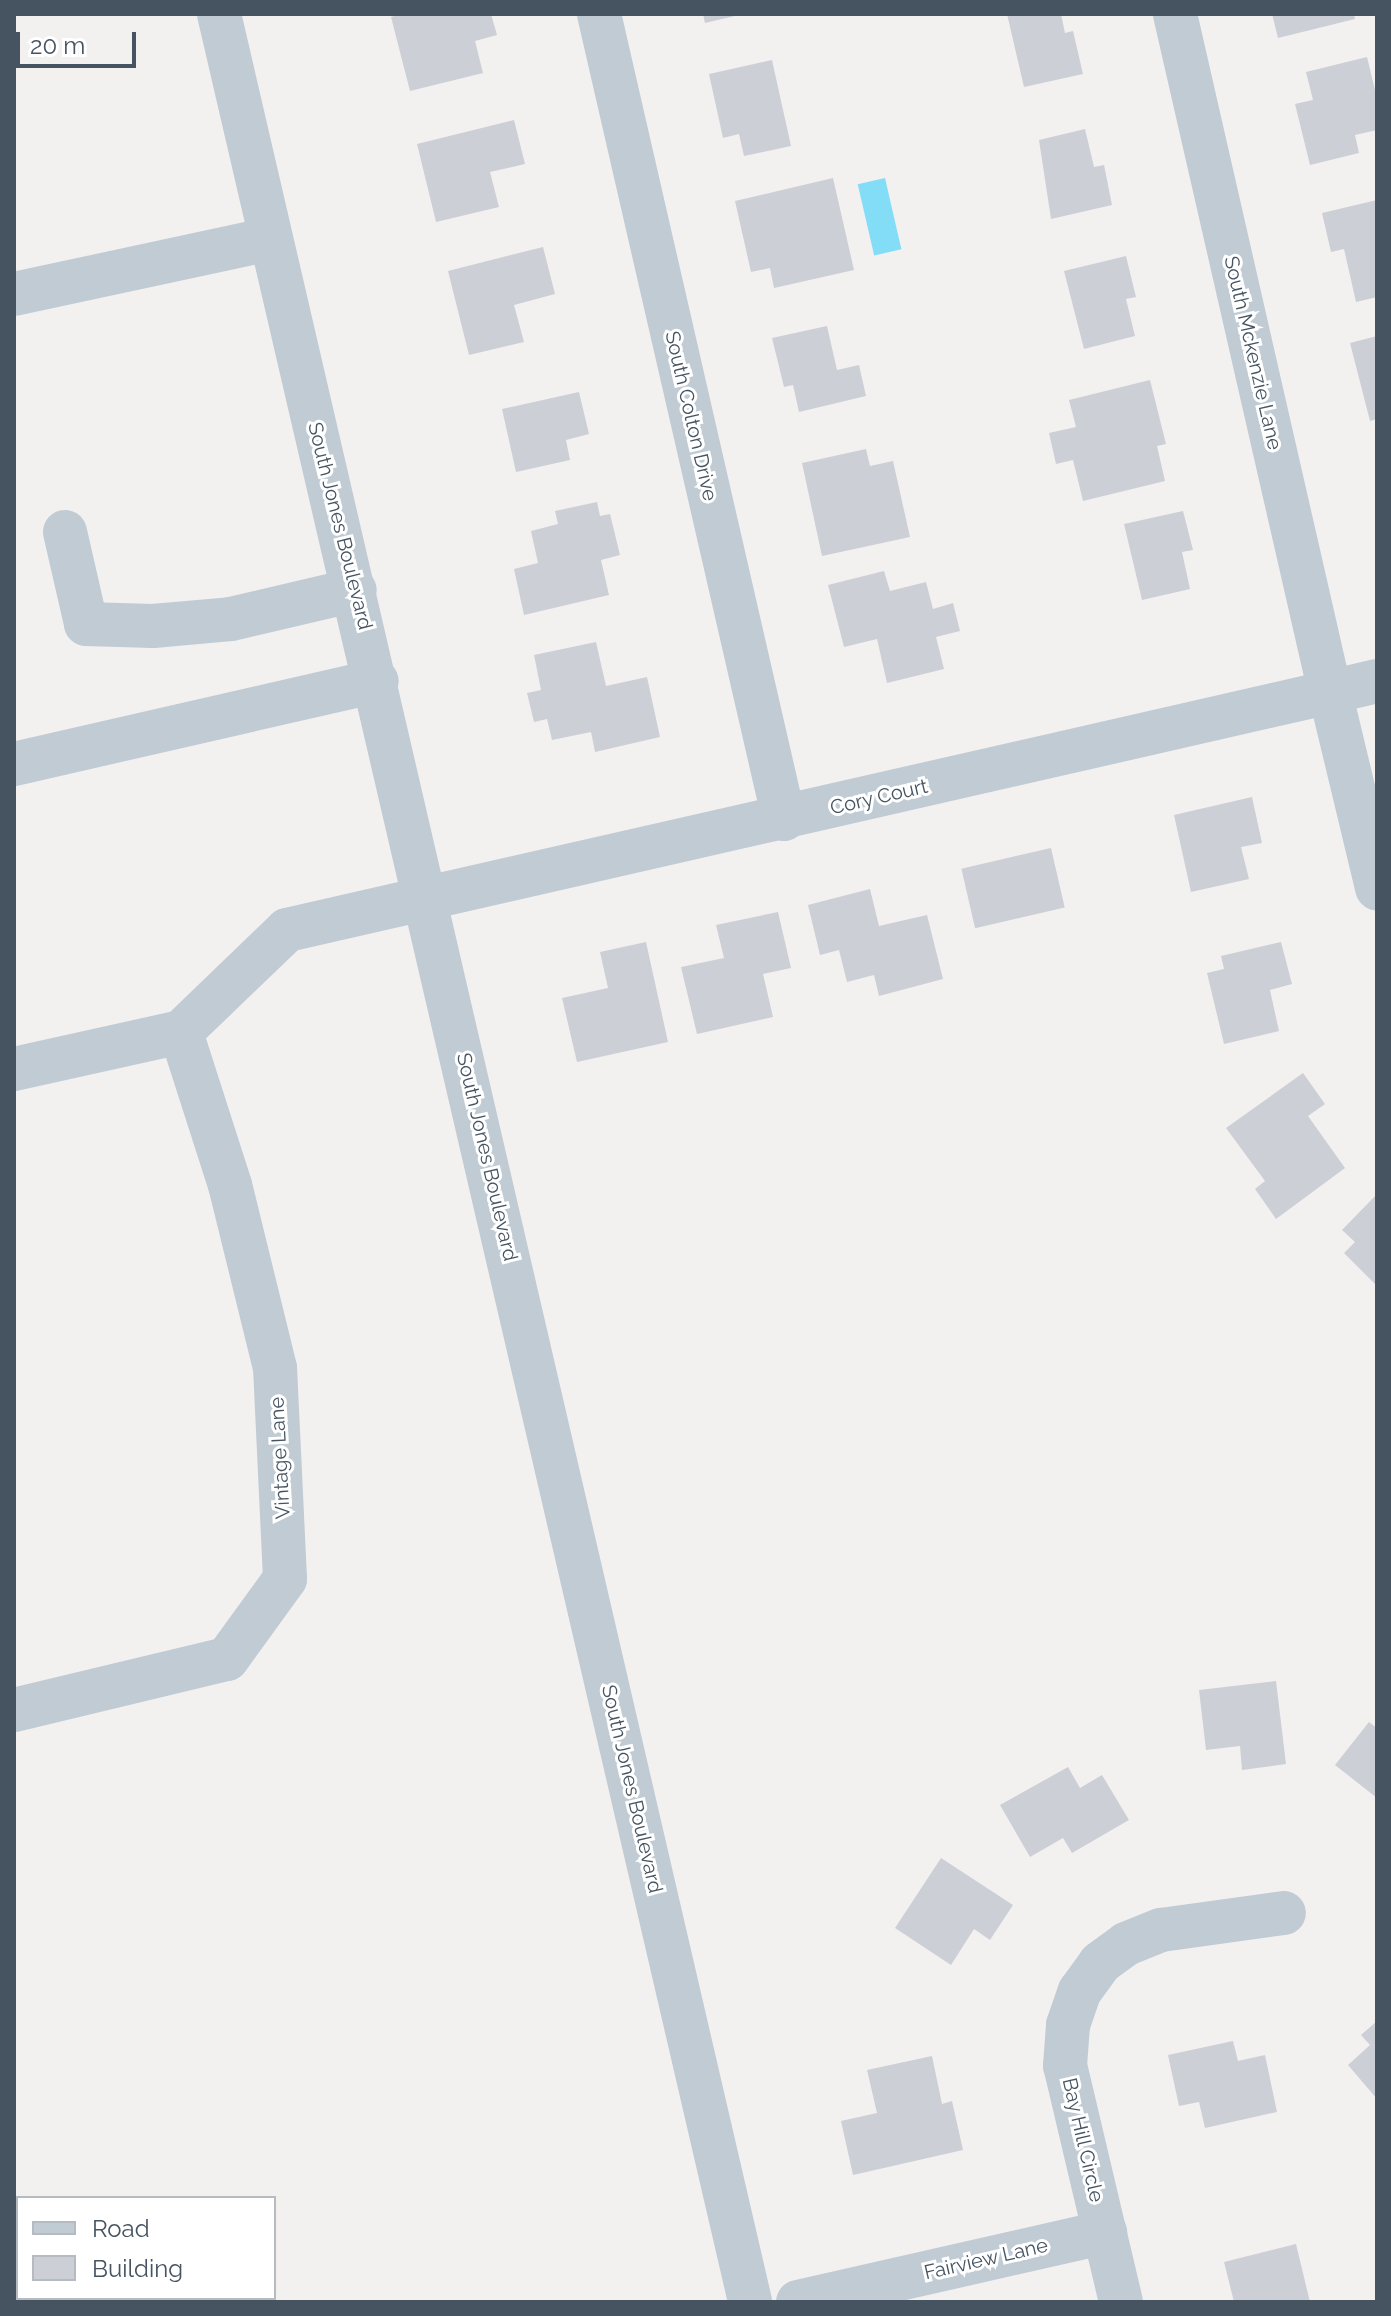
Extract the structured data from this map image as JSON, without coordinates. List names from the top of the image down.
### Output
{
  "streets": {
    "street": [
      "South Mckenzie Lane",
      "South Colton Drive",
      "South Jones Boulevard",
      "Cory Court",
      "Vintage Lane",
      "Bay Hill Circle",
      "Fairview Lane"
    ]
  },
  "crossings": [
    ["South Mckenzie Lane", "Cory Court"],
    ["South Colton Drive", "Cory Court"],
    ["South Jones Boulevard", "Cory Court"],
    ["Bay Hill Circle", "Fairview Lane"]
  ],
  "legend": ["Road", "Building"],
  "scale_bar": "20 m"
}
